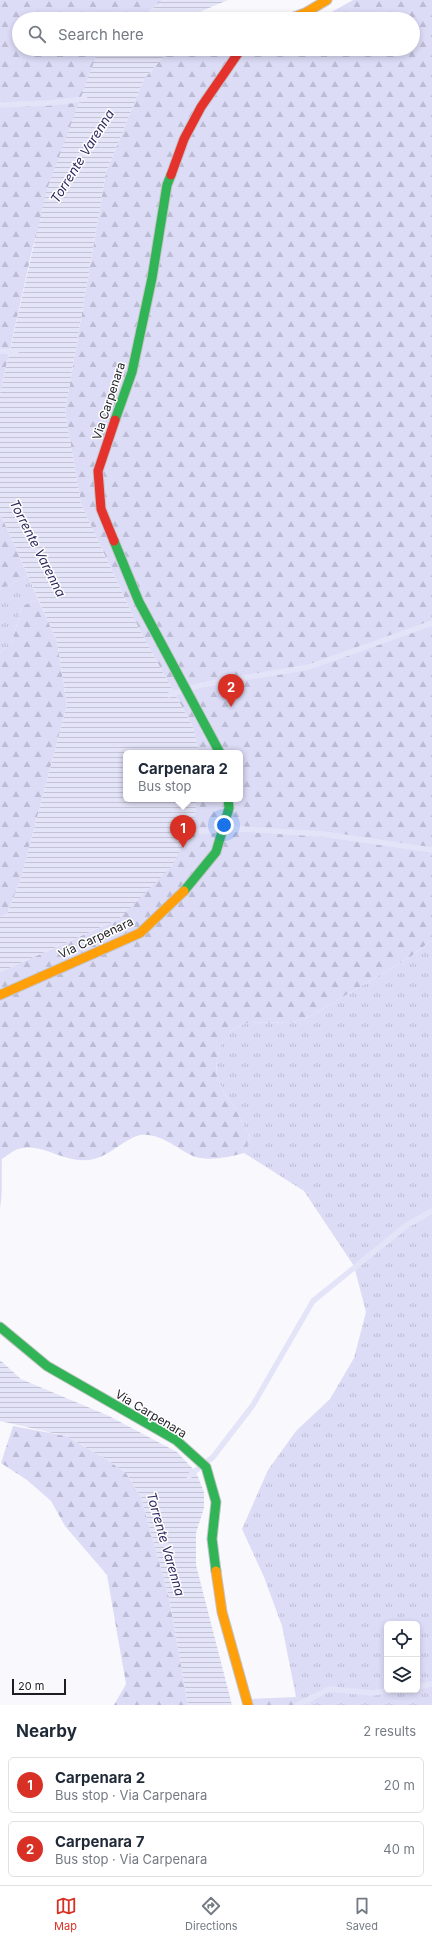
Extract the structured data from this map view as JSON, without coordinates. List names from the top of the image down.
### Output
{
  "streets": {
    "street": ["Via Carpenara"]
  },
  "water": ["Torrente Varenna"],
  "scale_bar": "20 m",
  "page": {
    "search": "Search here",
    "pins": ["2", "1"],
    "popup": ["Carpenara 2", "Bus stop"],
    "scale": "20 m",
    "heading": ["Nearby", "2 results"],
    "list": [
      {
        "mark": "1",
        "name": "Carpenara 2",
        "note": "Bus stop · Via Carpenara",
        "value": "20 m"
      },
      {
        "mark": "2",
        "name": "Carpenara 7",
        "note": "Bus stop · Via Carpenara",
        "value": "40 m"
      }
    ],
    "nav": ["Map", "Directions", "Saved"]
  }
}
